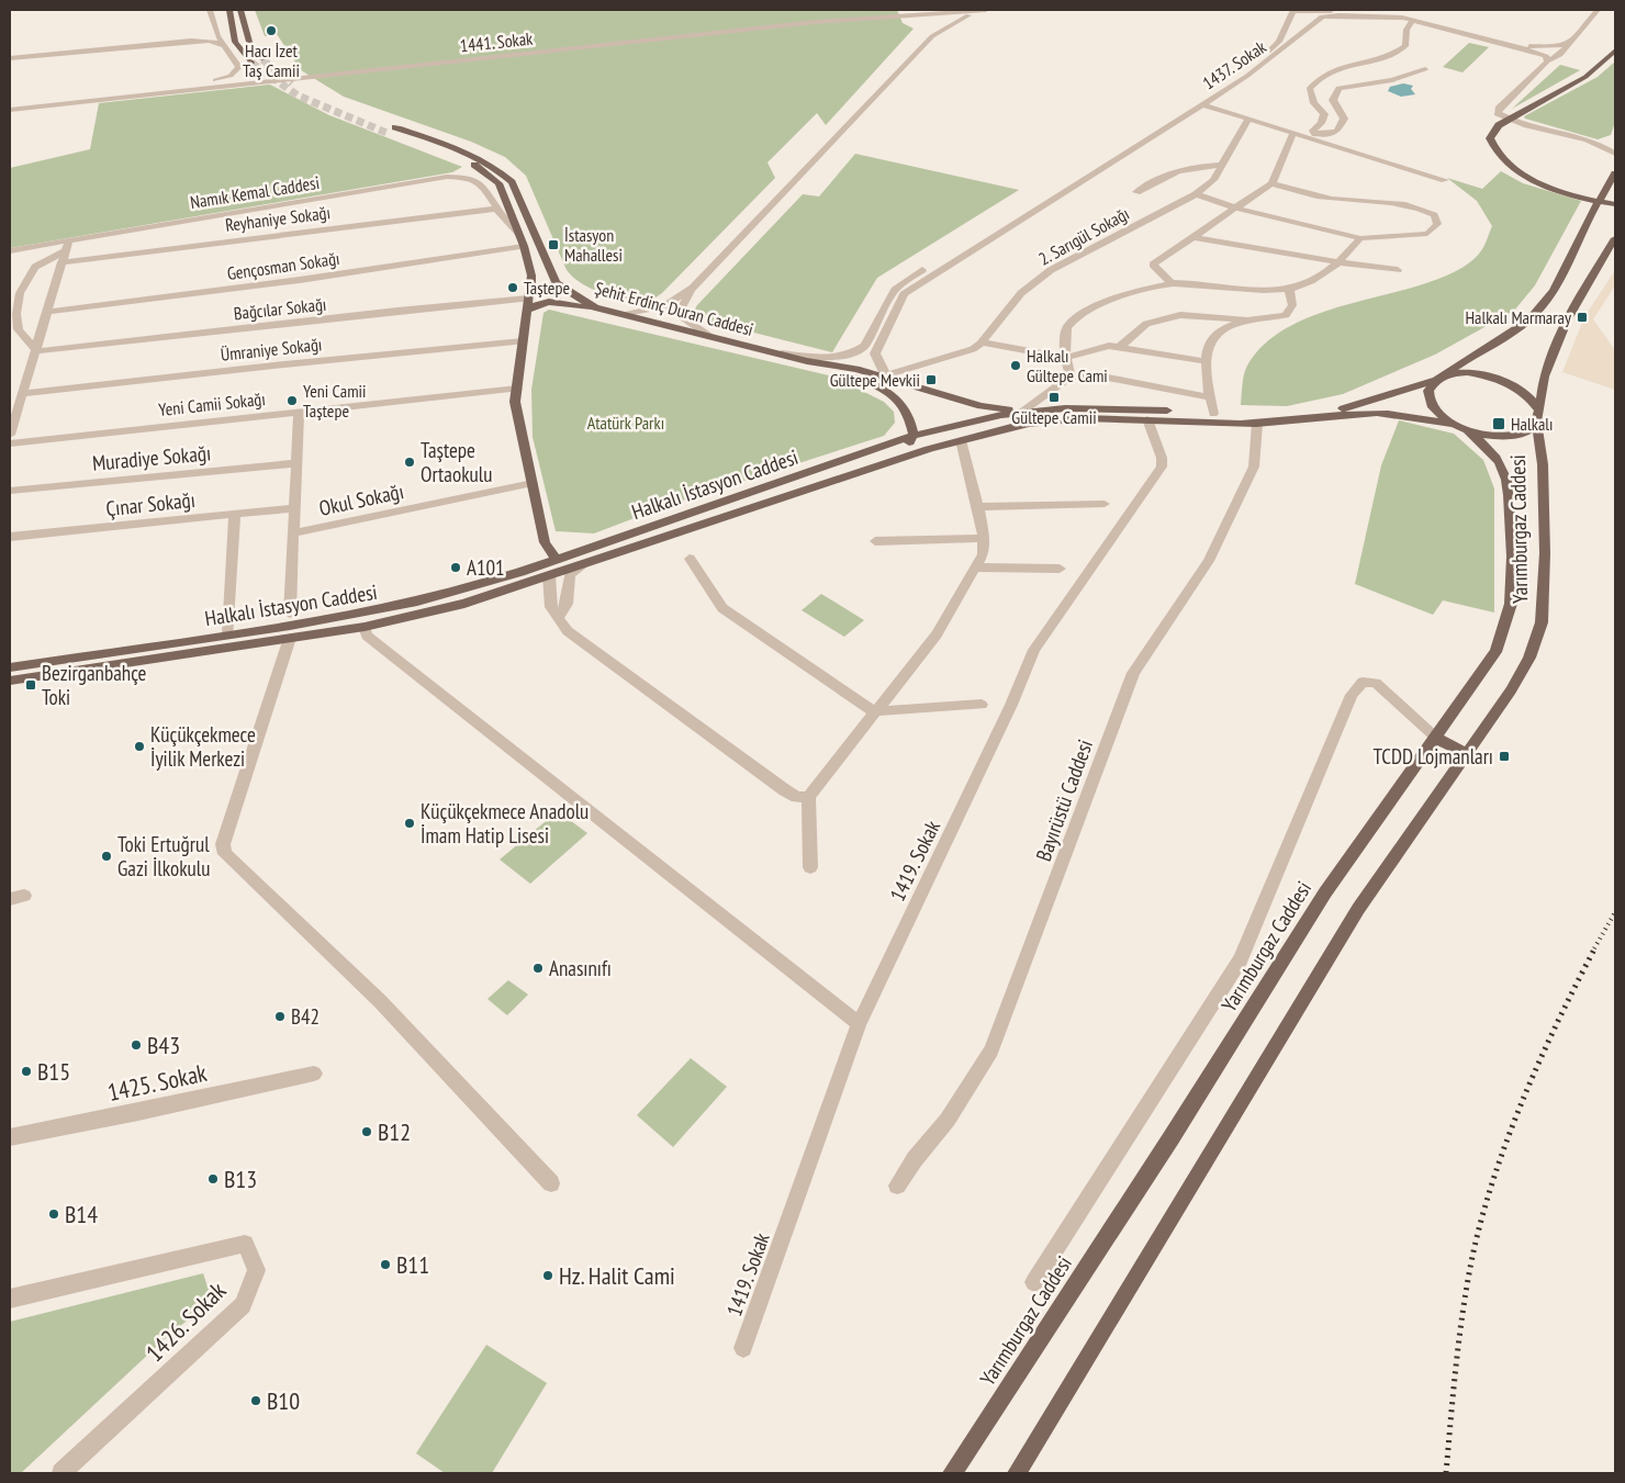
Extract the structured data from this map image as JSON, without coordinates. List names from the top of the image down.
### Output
{
  "streets": {
    "main road": ["Şehit Erdinç Duran Caddesi", "Halkalı İstasyon Caddesi", "Yarımburgaz Caddesi"],
    "street": [
      "1441. Sokak",
      "1437. Sokak",
      "Namık Kemal Caddesi",
      "Reyhaniye Sokağı",
      "2. Sarıgül Sokağı",
      "Gençosman Sokağı",
      "Bağcılar Sokağı",
      "Ümraniye Sokağı",
      "Yeni Camii Sokağı",
      "Muradiye Sokağı",
      "Okul Sokağı",
      "Çınar Sokağı",
      "Bayırüstü Caddesi",
      "1419. Sokak",
      "1425. Sokak",
      "1426. Sokak"
    ]
  },
  "crossings": [
    ["1437. Sokak", "2. Sarıgül Sokağı"],
    ["1437. Sokak", "Şehit Erdinç Duran Caddesi"],
    ["Namık Kemal Caddesi", "Reyhaniye Sokağı"],
    ["Şehit Erdinç Duran Caddesi", "Halkalı İstasyon Caddesi"],
    ["Halkalı İstasyon Caddesi", "Yarımburgaz Caddesi"],
    ["Halkalı İstasyon Caddesi", "Bayırüstü Caddesi"],
    ["Halkalı İstasyon Caddesi", "1419. Sokak"]
  ],
  "parks": ["Atatürk Parkı"],
  "places": {
    "other": [
      "Hacı İzet Taş Camii",
      "Taştepe",
      "Halkalı Gültepe Cami",
      "Yeni Camii Taştepe",
      "Taştepe Ortaokulu",
      "A101",
      "Küçükçekmece İyilik Merkezi",
      "Küçükçekmece Anadolu İmam Hatip Lisesi",
      "Toki Ertuğrul Gazi İlkokulu",
      "Anasınıfı",
      "B42",
      "B43",
      "B15",
      "B12",
      "B13",
      "B14",
      "B11",
      "Hz. Halit Cami",
      "B10"
    ],
    "transit": [
      "İstasyon Mahallesi",
      "Halkalı Marmaray",
      "Gültepe Mevkii",
      "Gültepe Camii",
      "Halkalı",
      "Bezirganbahçe Toki",
      "TCDD Lojmanları"
    ]
  }
}
